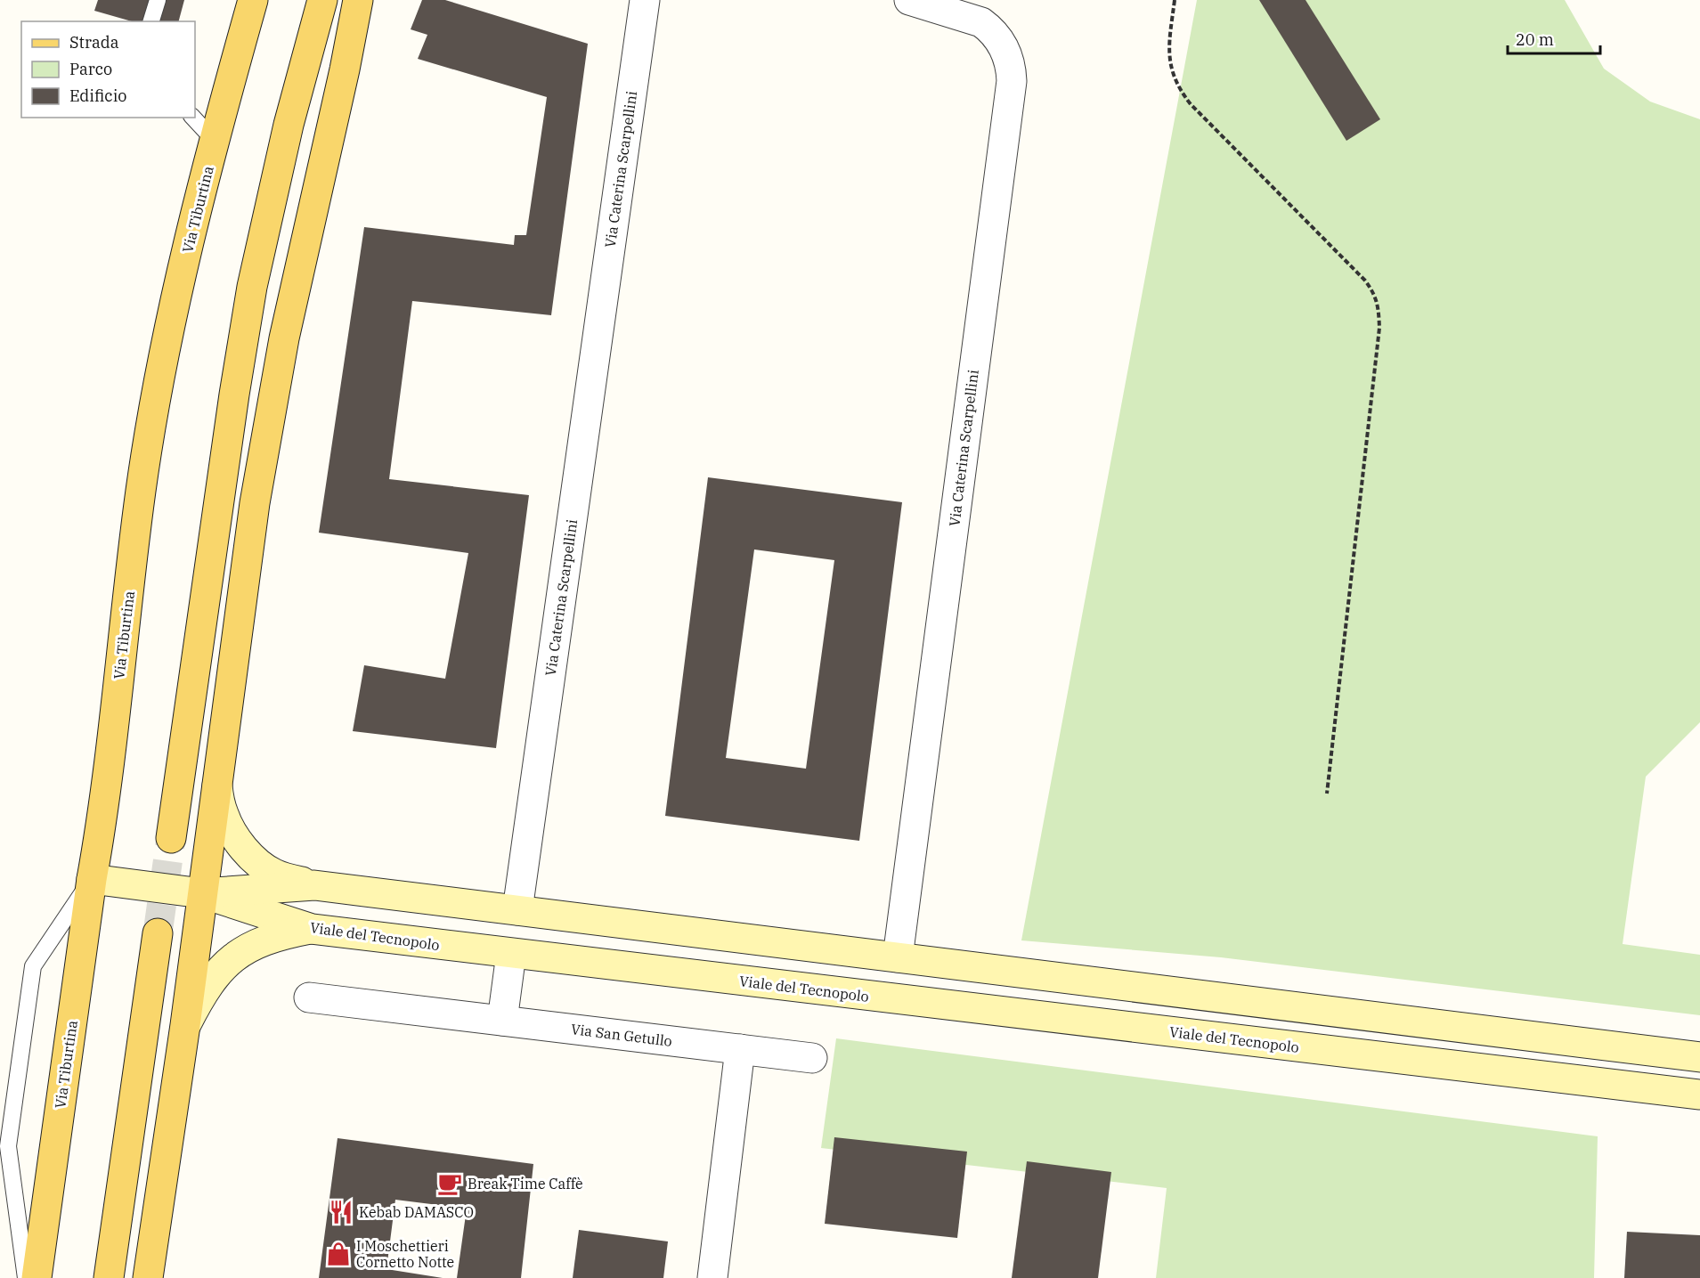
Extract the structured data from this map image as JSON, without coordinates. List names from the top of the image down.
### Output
{
  "streets": {
    "main road": ["Via Tiburtina", "Viale del Tecnopolo"],
    "street": ["Via Caterina Scarpellini", "Via San Getullo"]
  },
  "places": {
    "cafe": ["Break Time Caffè"],
    "restaurant": ["Kebab DAMASCO"],
    "shop": ["I Moschettieri Cornetto Notte"]
  },
  "legend": ["Strada", "Parco", "Edificio"],
  "scale_bar": "20 m"
}
